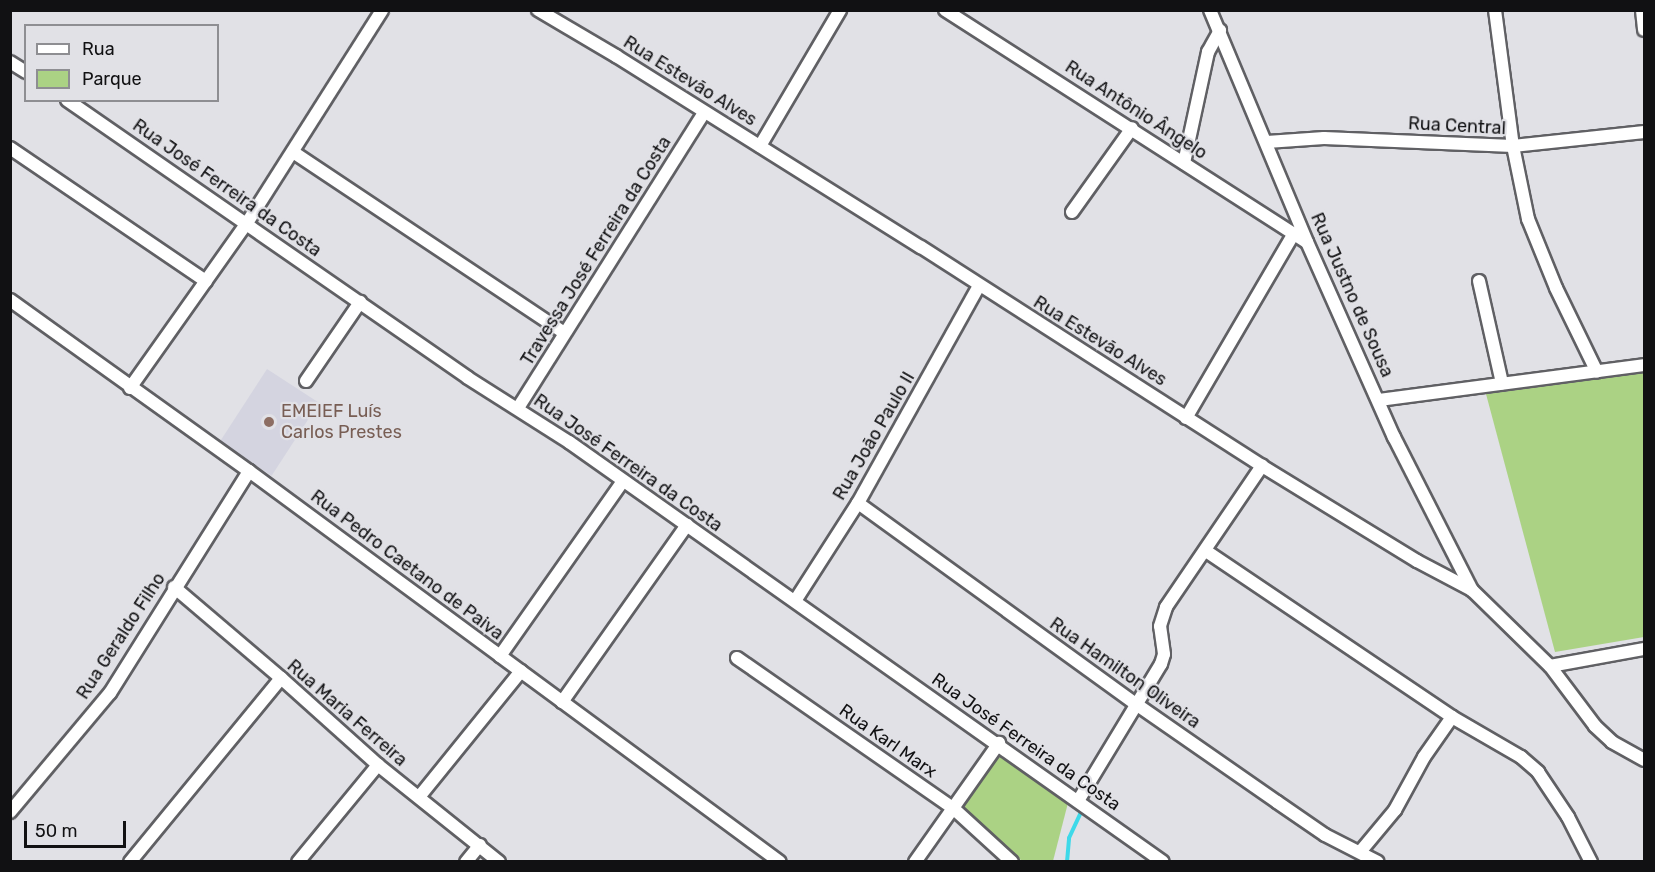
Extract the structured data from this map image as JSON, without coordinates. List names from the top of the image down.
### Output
{
  "streets": {
    "street": [
      "Rua Estevão Alves",
      "Rua Antônio Ângelo",
      "Rua Central",
      "Rua José Ferreira da Costa",
      "Travessa José Ferreira da Costa",
      "Rua Justno de Sousa",
      "Rua João Paulo II",
      "Rua Pedro Caetano de Paiva",
      "Rua Geraldo Filho",
      "Rua Hamilton Oliveira",
      "Rua Maria Ferreira",
      "Rua Karl Marx"
    ]
  },
  "crossings": [
    ["Rua Estevão Alves", "Travessa José Ferreira da Costa"],
    ["Rua Estevão Alves", "Rua Justno de Sousa"],
    ["Rua Estevão Alves", "Rua João Paulo II"],
    ["Rua Antônio Ângelo", "Rua Justno de Sousa"],
    ["Rua Central", "Rua Justno de Sousa"],
    ["Rua José Ferreira da Costa", "Travessa José Ferreira da Costa"],
    ["Rua José Ferreira da Costa", "Rua João Paulo II"],
    ["Rua João Paulo II", "Rua Hamilton Oliveira"],
    ["Rua Pedro Caetano de Paiva", "Rua Geraldo Filho"],
    ["Rua Geraldo Filho", "Rua Maria Ferreira"]
  ],
  "places": ["EMEIEF Luís Carlos Prestes"],
  "legend": ["Rua", "Parque"],
  "scale_bar": "50 m"
}
